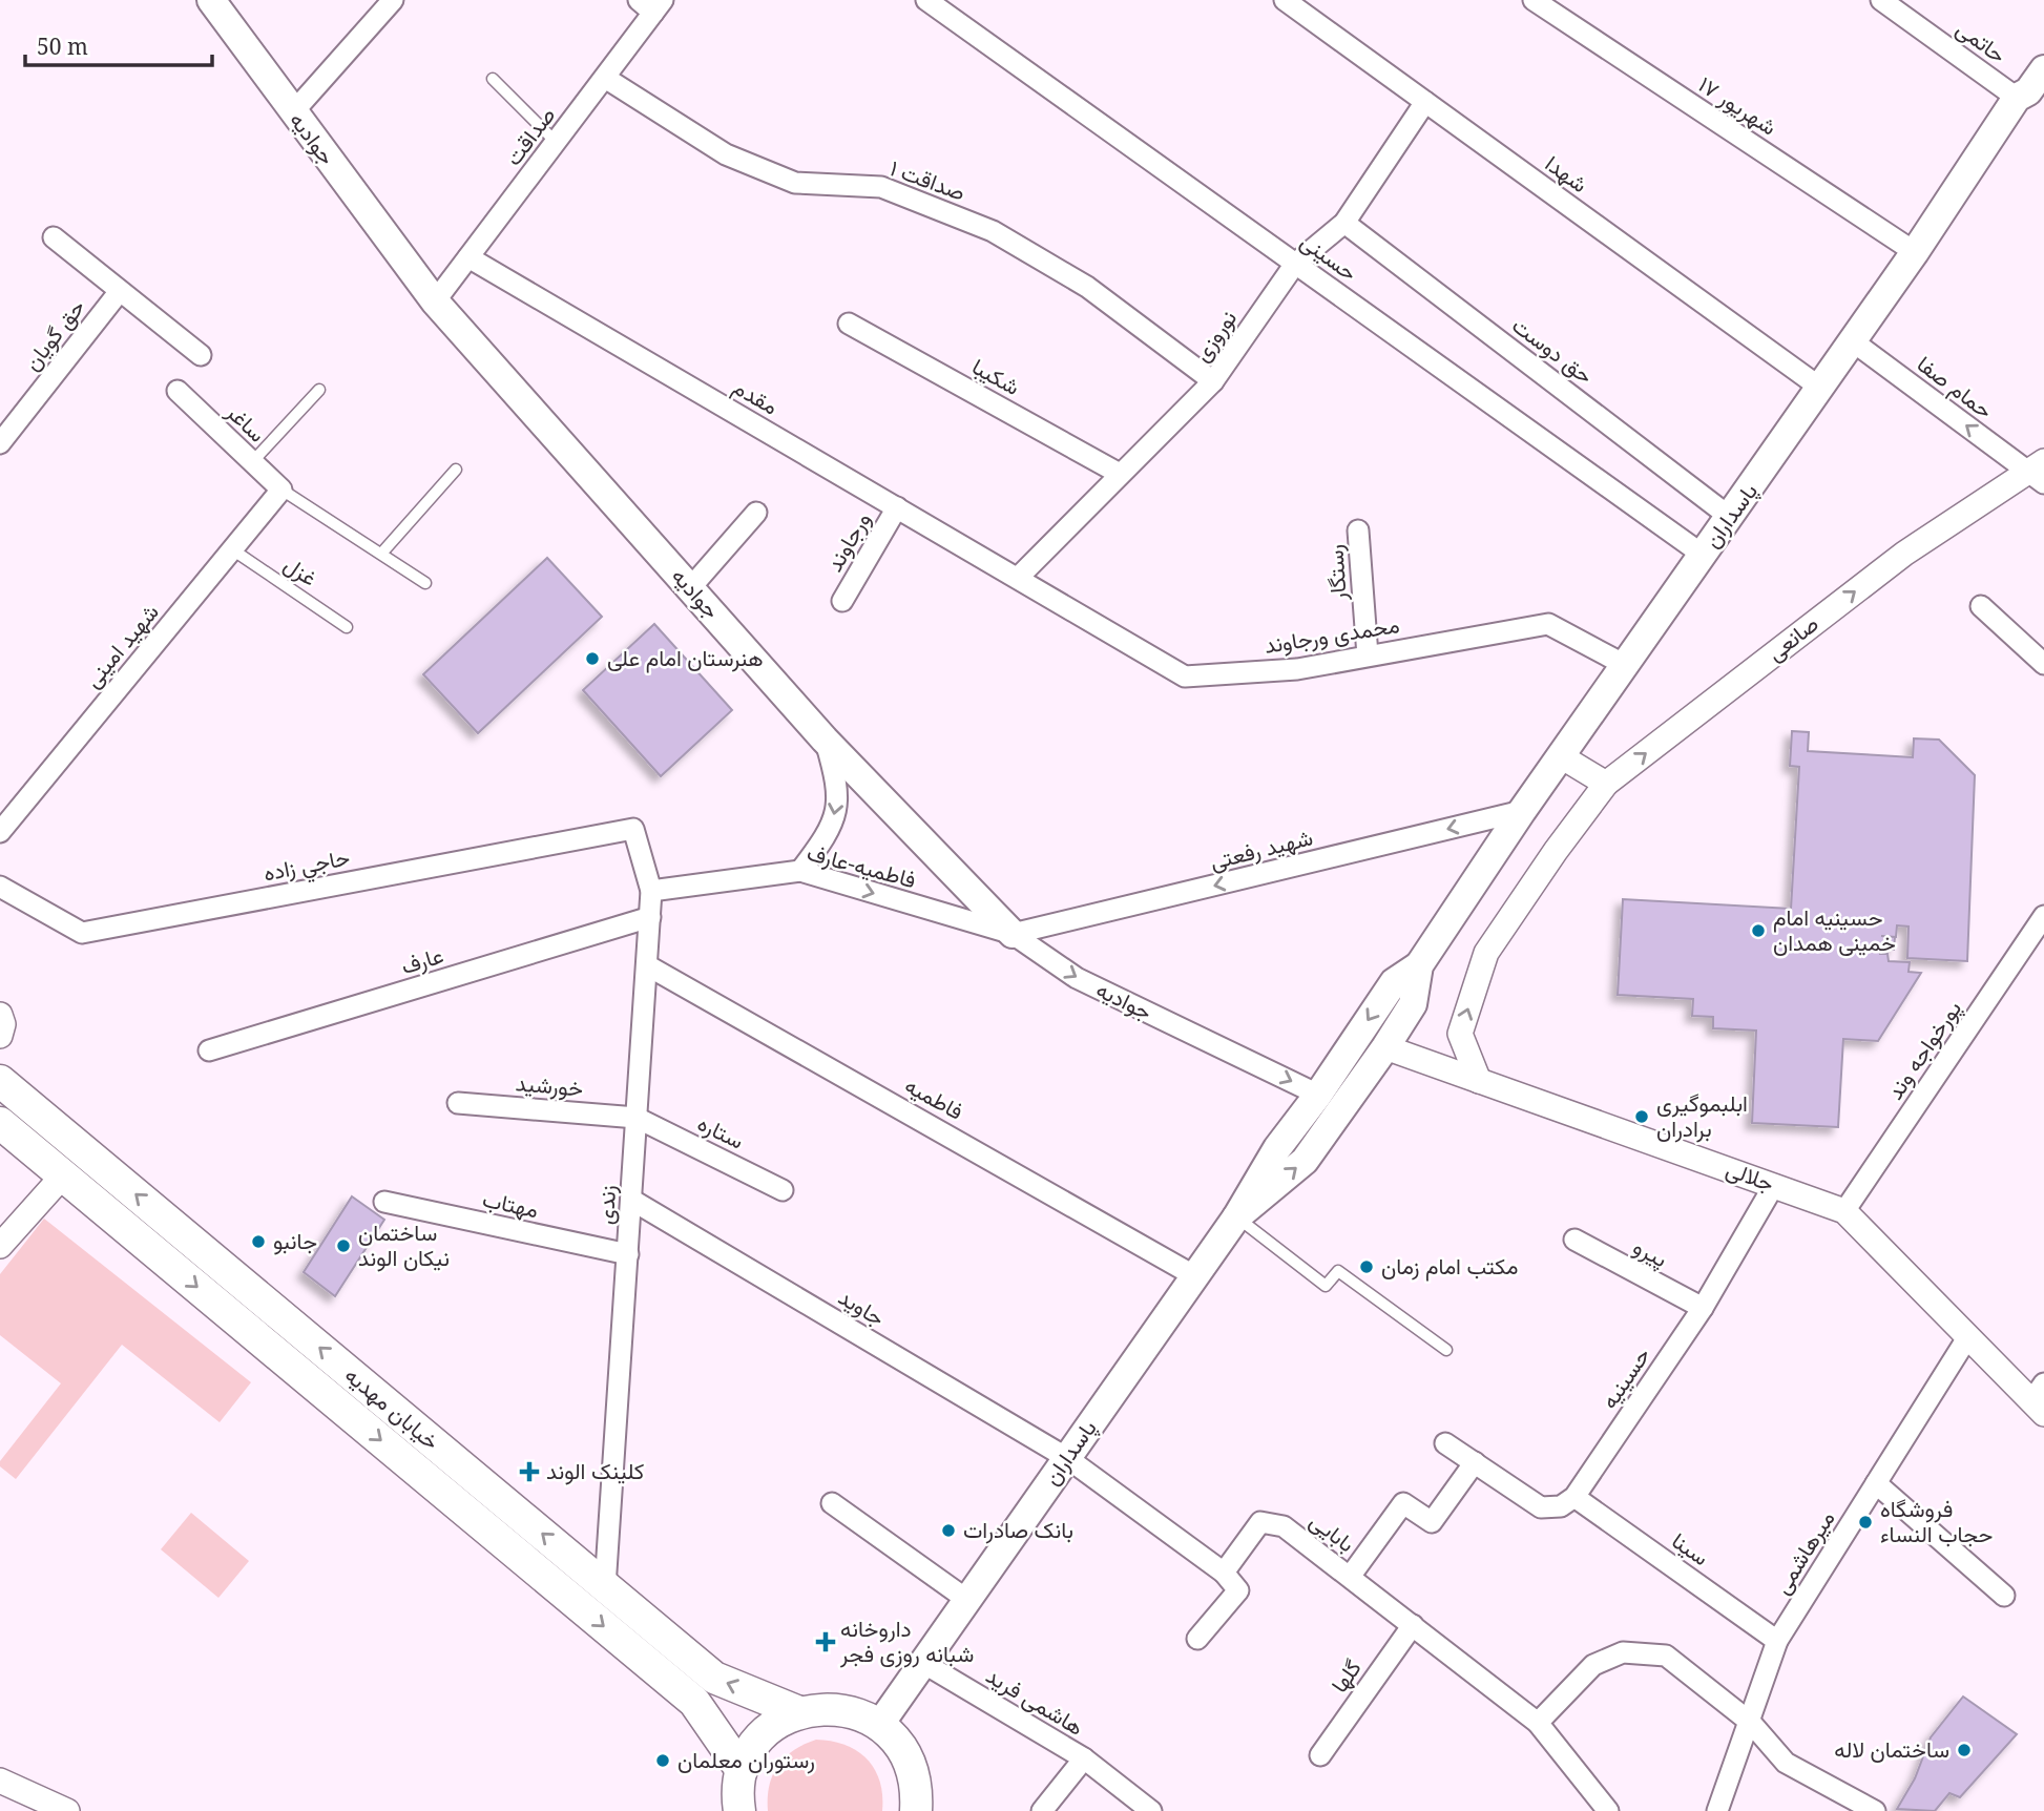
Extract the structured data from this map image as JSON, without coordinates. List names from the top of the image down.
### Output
{
  "streets": {
    "main road": ["جوادیه", "پاسداران", "خیابان مهدیه"],
    "street": [
      "حاتمی",
      "۱۷ شهریور",
      "صداقت",
      "شهدا",
      "صداقت ۱",
      "حسینی",
      "حق گویان",
      "نوروزی",
      "حق دوست",
      "شکیبا",
      "حمام صفا",
      "مقدم",
      "ساغر",
      "ورجاوند",
      "رستگار",
      "محمدی ورجاوند",
      "صانعی",
      "شهید امینی",
      "شهید رفعتی",
      "حاجي زاده",
      "فاطمیه-عارف",
      "عارف",
      "پورخواجه وند",
      "خورشید",
      "فاطمیه",
      "ستاره",
      "جلالی",
      "مهتاب",
      "زندی",
      "پیرو",
      "جاوید",
      "حسینیه",
      "بابایی",
      "سینا",
      "میرهاشمی",
      "گلها",
      "هاشمی فرید"
    ],
    "lane": ["غزل"]
  },
  "crossings": [
    ["حاتمی", "پاسداران"],
    ["۱۷ شهریور", "پاسداران"],
    ["صداقت", "جوادیه"],
    ["صداقت", "صداقت ۱"],
    ["صداقت", "مقدم"],
    ["جوادیه", "پاسداران"],
    ["جوادیه", "شهید رفعتی"],
    ["جوادیه", "فاطمیه-عارف"],
    ["شهدا", "نوروزی"],
    ["شهدا", "پاسداران"],
    ["صداقت ۱", "نوروزی"],
    ["حسینی", "نوروزی"],
    ["حسینی", "پاسداران"],
    ["نوروزی", "حق دوست"],
    ["نوروزی", "شکیبا"],
    ["نوروزی", "مقدم"],
    ["نوروزی", "محمدی ورجاوند"],
    ["حق دوست", "پاسداران"],
    ["حمام صفا", "پاسداران"],
    ["حمام صفا", "صانعی"],
    ["مقدم", "ورجاوند"],
    ["مقدم", "محمدی ورجاوند"],
    ["ساغر", "شهید امینی"],
    ["پاسداران", "محمدی ورجاوند"],
    ["پاسداران", "شهید رفعتی"],
    ["پاسداران", "فاطمیه"],
    ["پاسداران", "جلالی"],
    ["پاسداران", "جاوید"],
    ["پاسداران", "هاشمی فرید"],
    ["غزل", "شهید امینی"],
    ["رستگار", "محمدی ورجاوند"],
    ["صانعی", "جلالی"],
    ["شهید رفعتی", "فاطمیه-عارف"],
    ["حاجي زاده", "زندی"],
    ["فاطمیه-عارف", "زندی"],
    ["عارف", "زندی"],
    ["پورخواجه وند", "جلالی"],
    ["خورشید", "ستاره"],
    ["خورشید", "زندی"],
    ["فاطمیه", "زندی"],
    ["ستاره", "زندی"],
    ["جلالی", "حسینیه"],
    ["جلالی", "میرهاشمی"],
    ["مهتاب", "زندی"],
    ["زندی", "جاوید"],
    ["زندی", "خیابان مهدیه"],
    ["پیرو", "حسینیه"],
    ["حسینیه", "سینا"],
    ["بابایی", "گلها"],
    ["سینا", "میرهاشمی"]
  ],
  "one_way": [
    "حمام صفا",
    "صانعی",
    "شهید رفعتی",
    "فاطمیه-عارف"
  ],
  "places": {
    "other": [
      "هنرستان امام علی",
      "حسینیه امام خمینی همدان",
      "ابلبموگیری برادران",
      "جانبو",
      "ساختمان نیکان الوند",
      "مکتب امام زمان",
      "فروشگاه حجاب النساء",
      "بانک صادرات",
      "ساختمان لاله",
      "رستوران معلمان"
    ],
    "health": ["کلینک الوند", "داروخانه شبانه روزی فجر"]
  },
  "scale_bar": "50 m"
}
